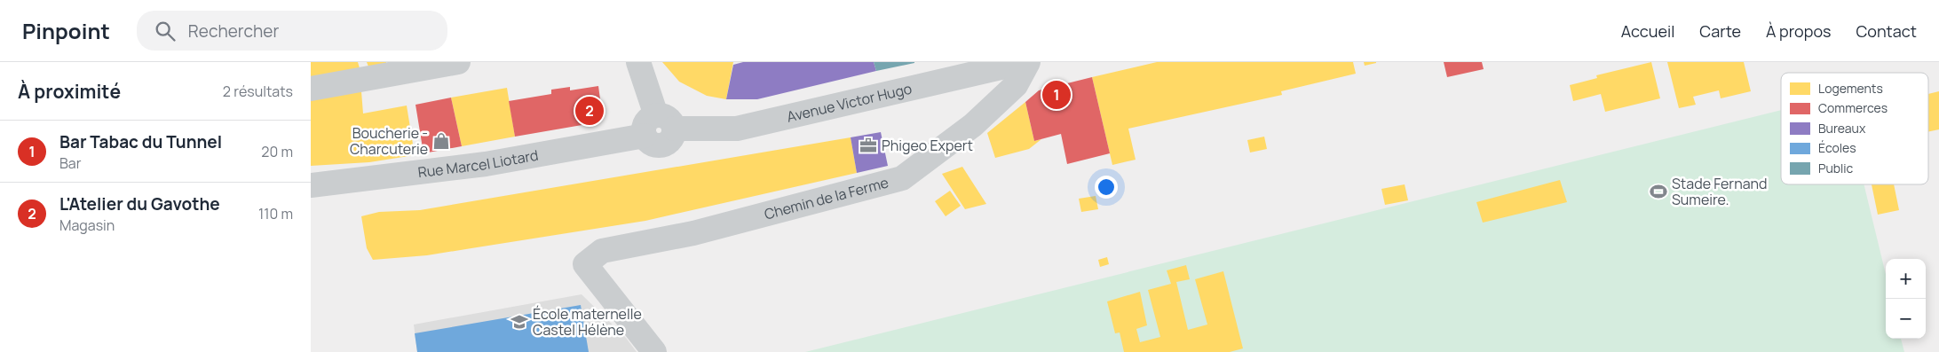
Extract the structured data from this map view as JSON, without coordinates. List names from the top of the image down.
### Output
{
  "streets": {
    "street": ["Avenue Victor Hugo", "Rue Marcel Liotard", "Chemin de la Ferme"]
  },
  "crossings": [
    ["Avenue Victor Hugo", "Rue Marcel Liotard"]
  ],
  "places": {
    "shop": ["Boucherie - Charcuterie"],
    "office": ["Phigeo Expert"],
    "sports": ["Stade Fernand Sumeire."],
    "school or university": ["École maternelle Castel Hélène"]
  },
  "legend": [
    "Logements",
    "Commerces",
    "Bureaux",
    "Écoles",
    "Public"
  ],
  "page": {
    "header": "Pinpoint",
    "search": "Rechercher",
    "nav": [
      "Accueil",
      "Carte",
      "À propos",
      "Contact"
    ],
    "heading": ["À proximité", "2 résultats"],
    "pins": ["1", "2"],
    "list": [
      {
        "mark": "1",
        "name": "Bar Tabac du Tunnel",
        "note": "Bar",
        "value": "20 m"
      },
      {
        "mark": "2",
        "name": "L'Atelier du Gavothe",
        "note": "Magasin",
        "value": "110 m"
      }
    ],
    "map_buttons": ["+", "−"]
  }
}
